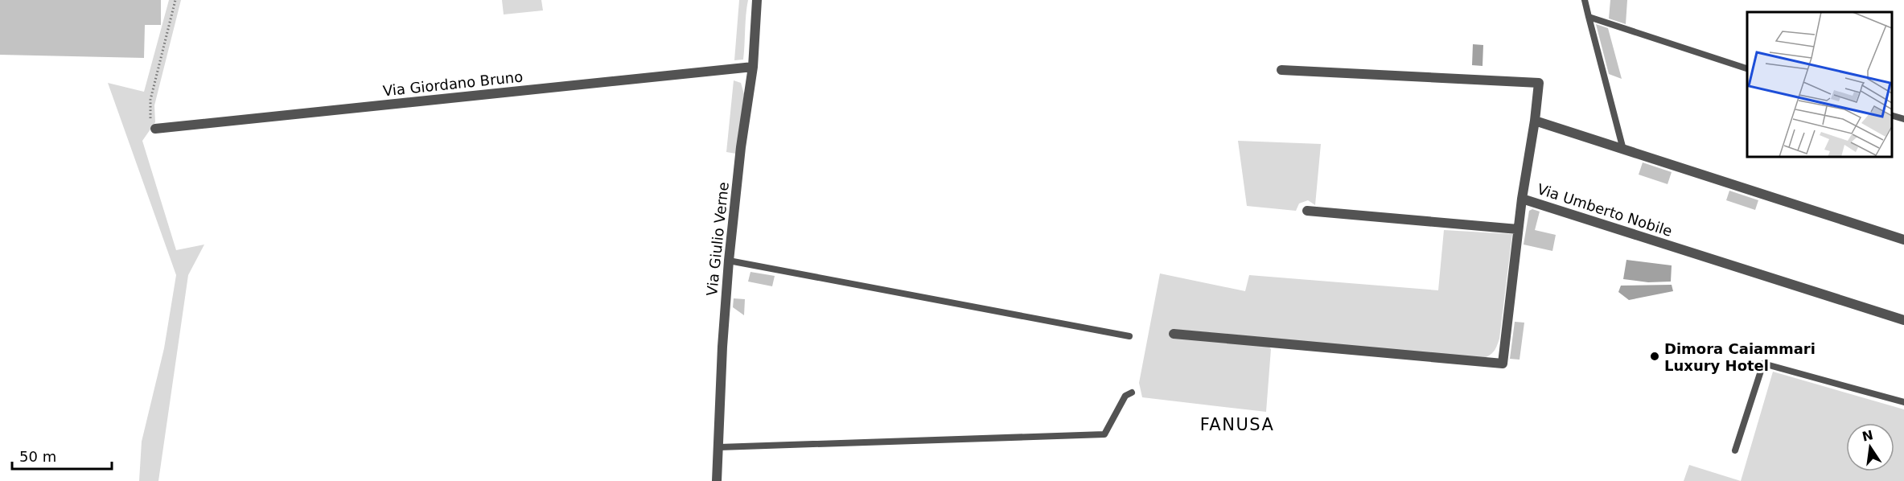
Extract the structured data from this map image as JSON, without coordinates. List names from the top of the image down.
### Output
{
  "streets": {
    "street": ["Via Giordano Bruno", "Via Umberto Nobile", "Via Giulio Verne"]
  },
  "crossings": [
    ["Via Giordano Bruno", "Via Giulio Verne"]
  ],
  "districts": ["FANUSA"],
  "places": ["Dimora Caiammari Luxury Hotel"],
  "scale_bar": "50 m",
  "north": "top"
}
